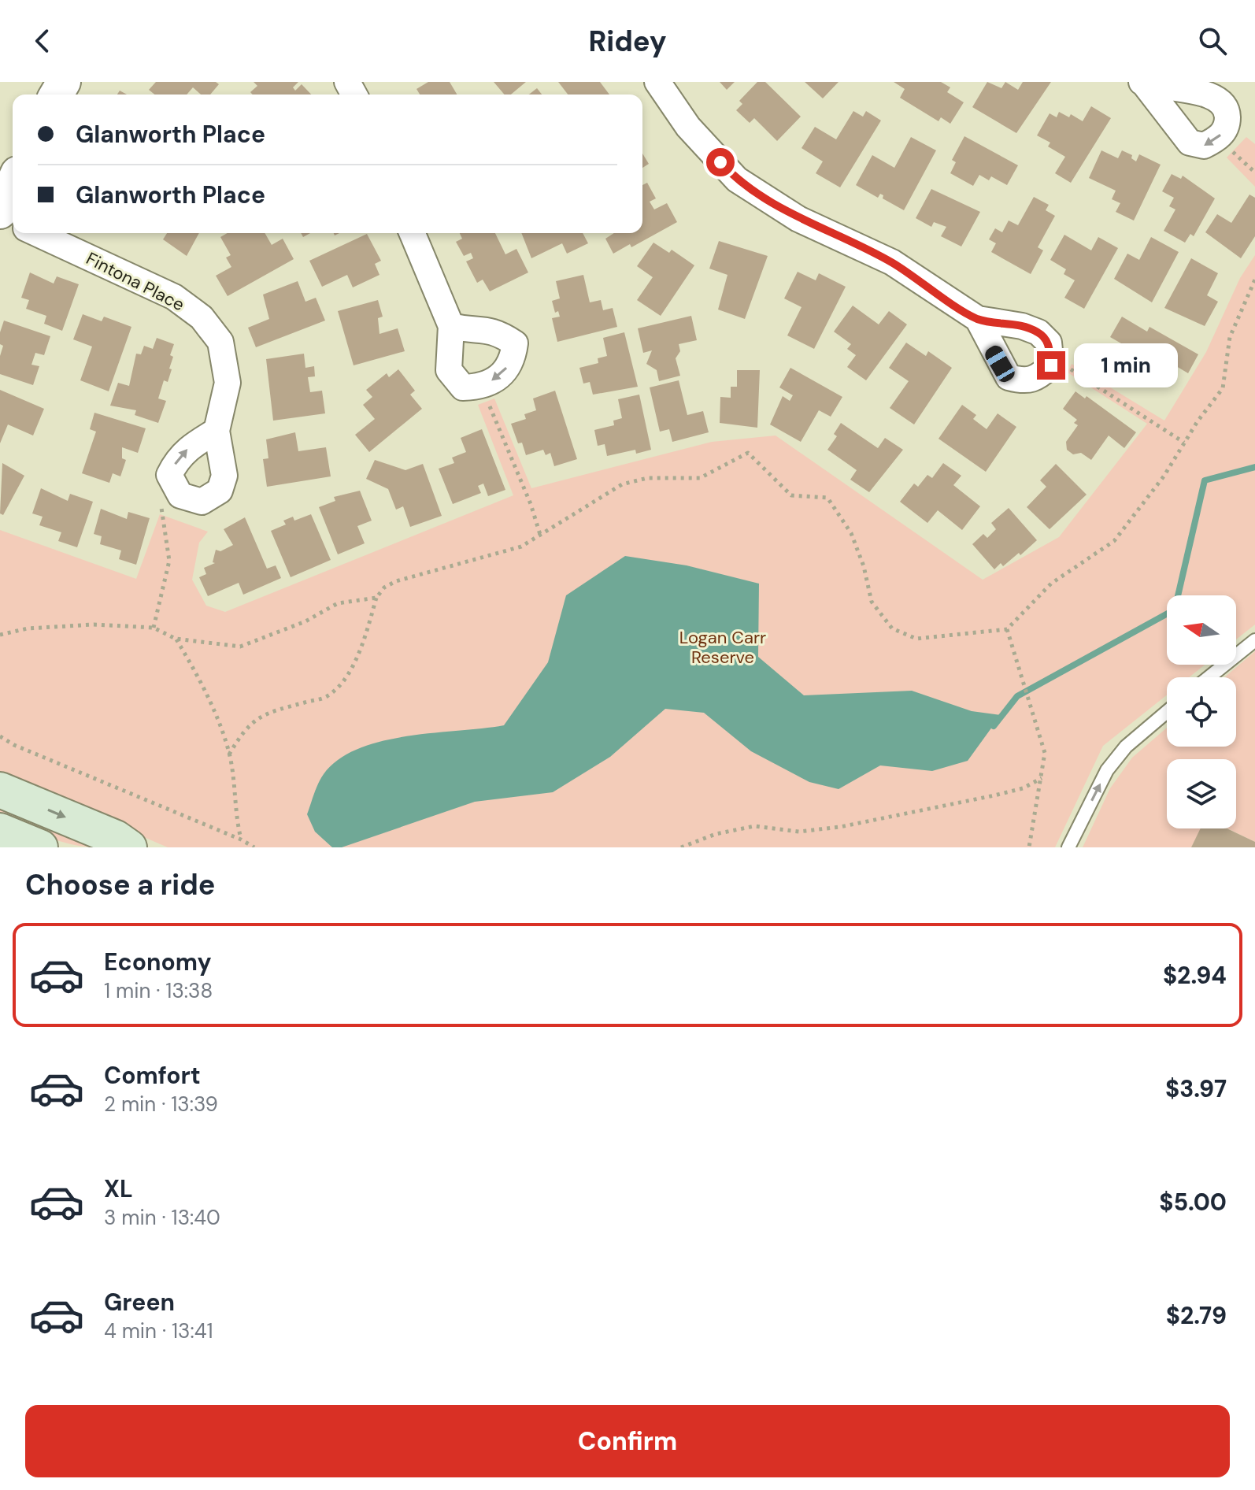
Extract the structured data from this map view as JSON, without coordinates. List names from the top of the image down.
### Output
{
  "streets": {
    "street": ["Fintona Place"]
  },
  "parks": ["Logan Carr Reserve"],
  "north": "left",
  "page": {
    "header": "Ridey",
    "banner": ["Glanworth Place", "Glanworth Place"],
    "bubble": "1 min",
    "heading": "Choose a ride",
    "list": [
      {
        "name": "Economy",
        "note": "1 min · 13:38",
        "value": "$2.94"
      },
      {
        "name": "Comfort",
        "note": "2 min · 13:39",
        "value": "$3.97"
      },
      {
        "name": "XL",
        "note": "3 min · 13:40",
        "value": "$5.00"
      },
      {
        "name": "Green",
        "note": "4 min · 13:41",
        "value": "$2.79"
      }
    ],
    "buttons": "Confirm"
  }
}
